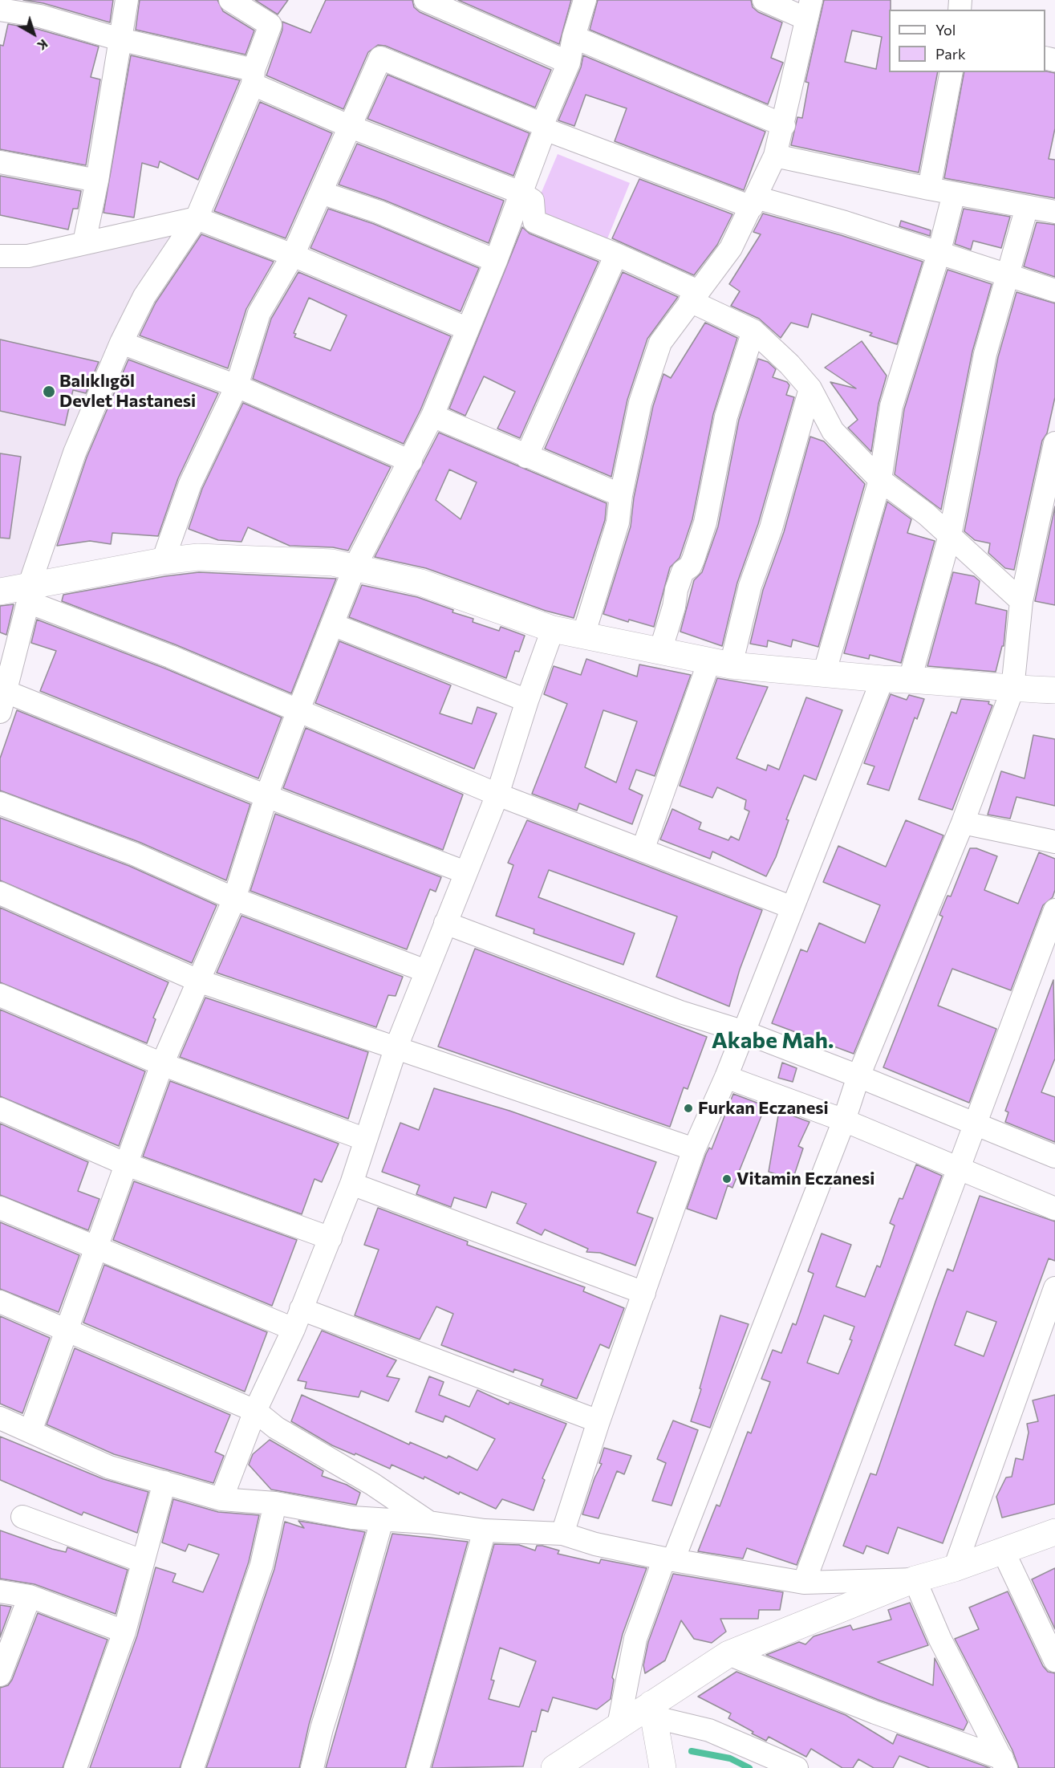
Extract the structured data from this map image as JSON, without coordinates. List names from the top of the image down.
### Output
{
  "districts": ["Akabe Mah."],
  "places": ["Balıklıgöl Devlet Hastanesi", "Furkan Eczanesi", "Vitamin Eczanesi"],
  "legend": ["Yol", "Park"],
  "north": "bottom right"
}
